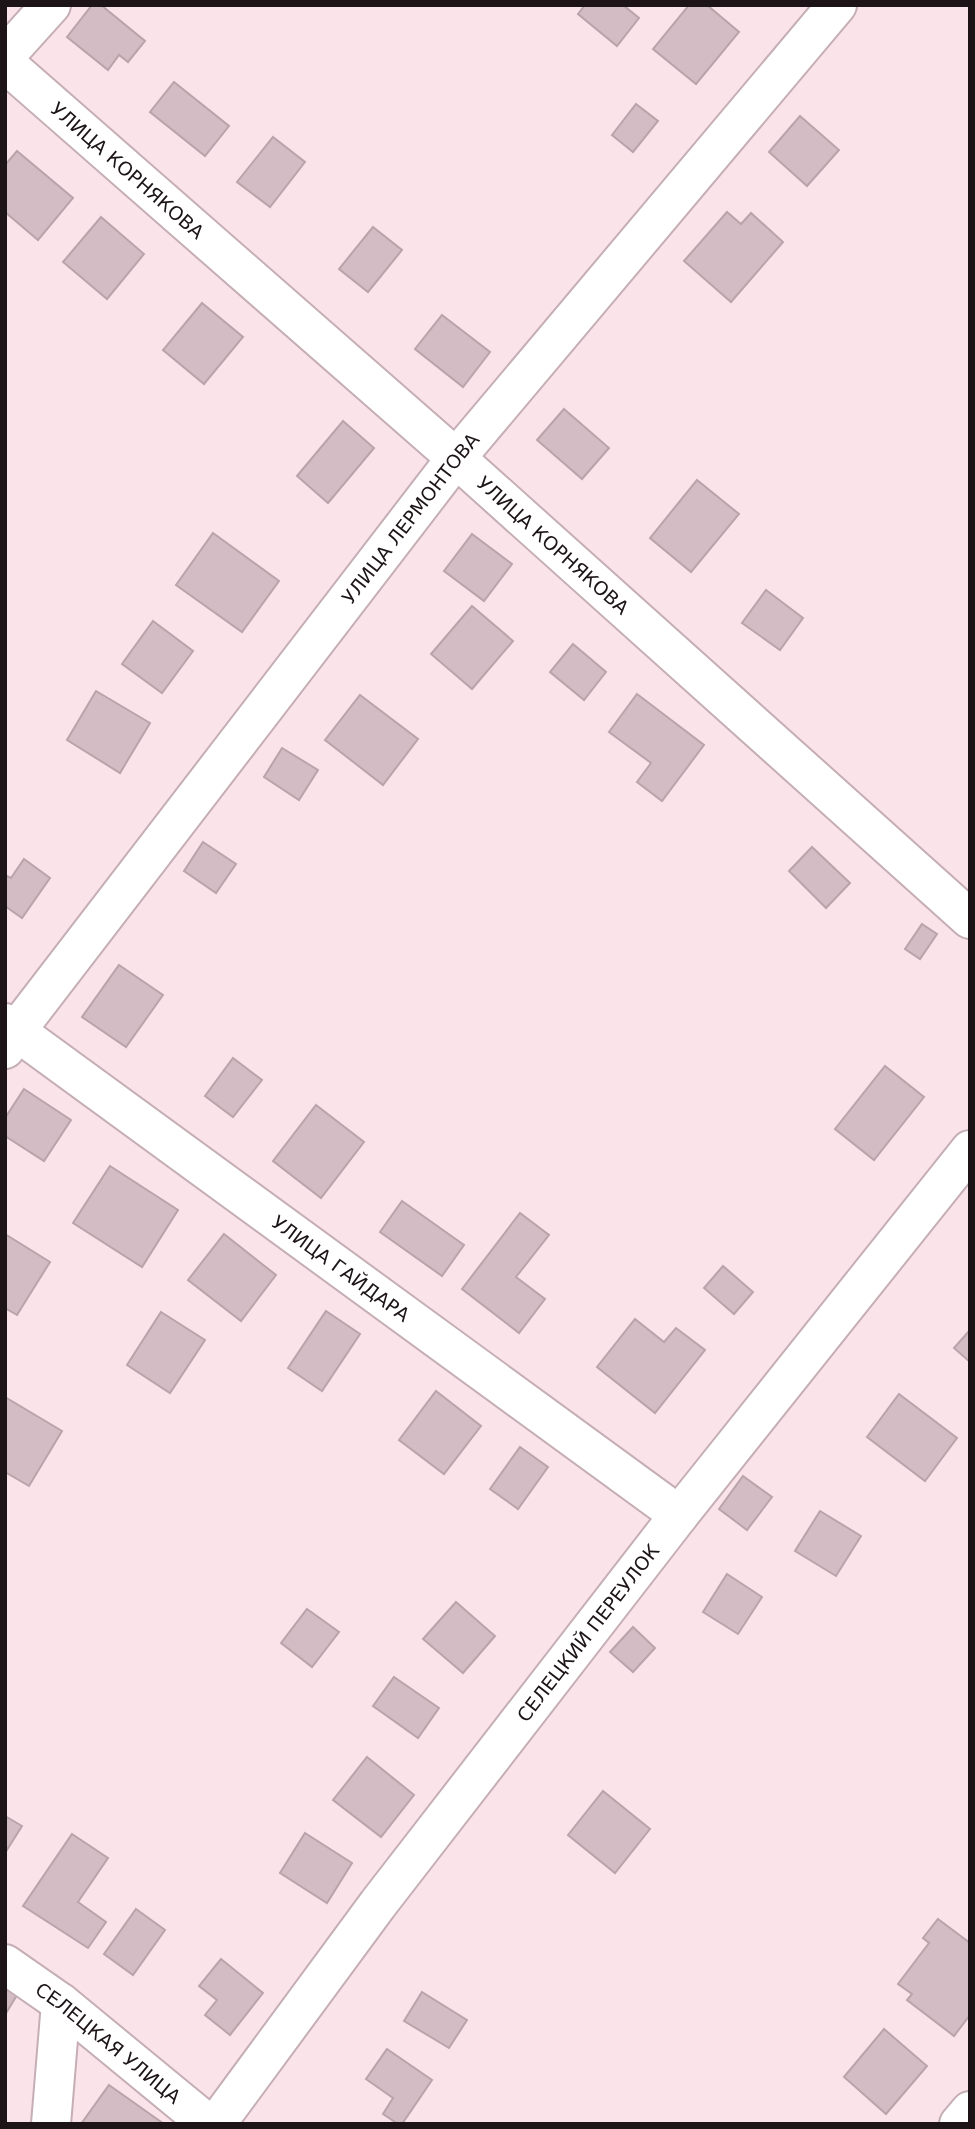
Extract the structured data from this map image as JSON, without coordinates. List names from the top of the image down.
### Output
{
  "streets": {
    "street": [
      "УЛИЦА КОРНЯКОВА",
      "УЛИЦА ЛЕРМОНТОВА",
      "УЛИЦА ГАЙДАРА",
      "СЕЛЕЦКИЙ ПЕРЕУЛОК",
      "СЕЛЕЦКАЯ УЛИЦА"
    ]
  },
  "crossings": [
    ["УЛИЦА КОРНЯКОВА", "УЛИЦА ЛЕРМОНТОВА"],
    ["УЛИЦА ЛЕРМОНТОВА", "УЛИЦА ГАЙДАРА"],
    ["УЛИЦА ГАЙДАРА", "СЕЛЕЦКИЙ ПЕРЕУЛОК"]
  ]
}
